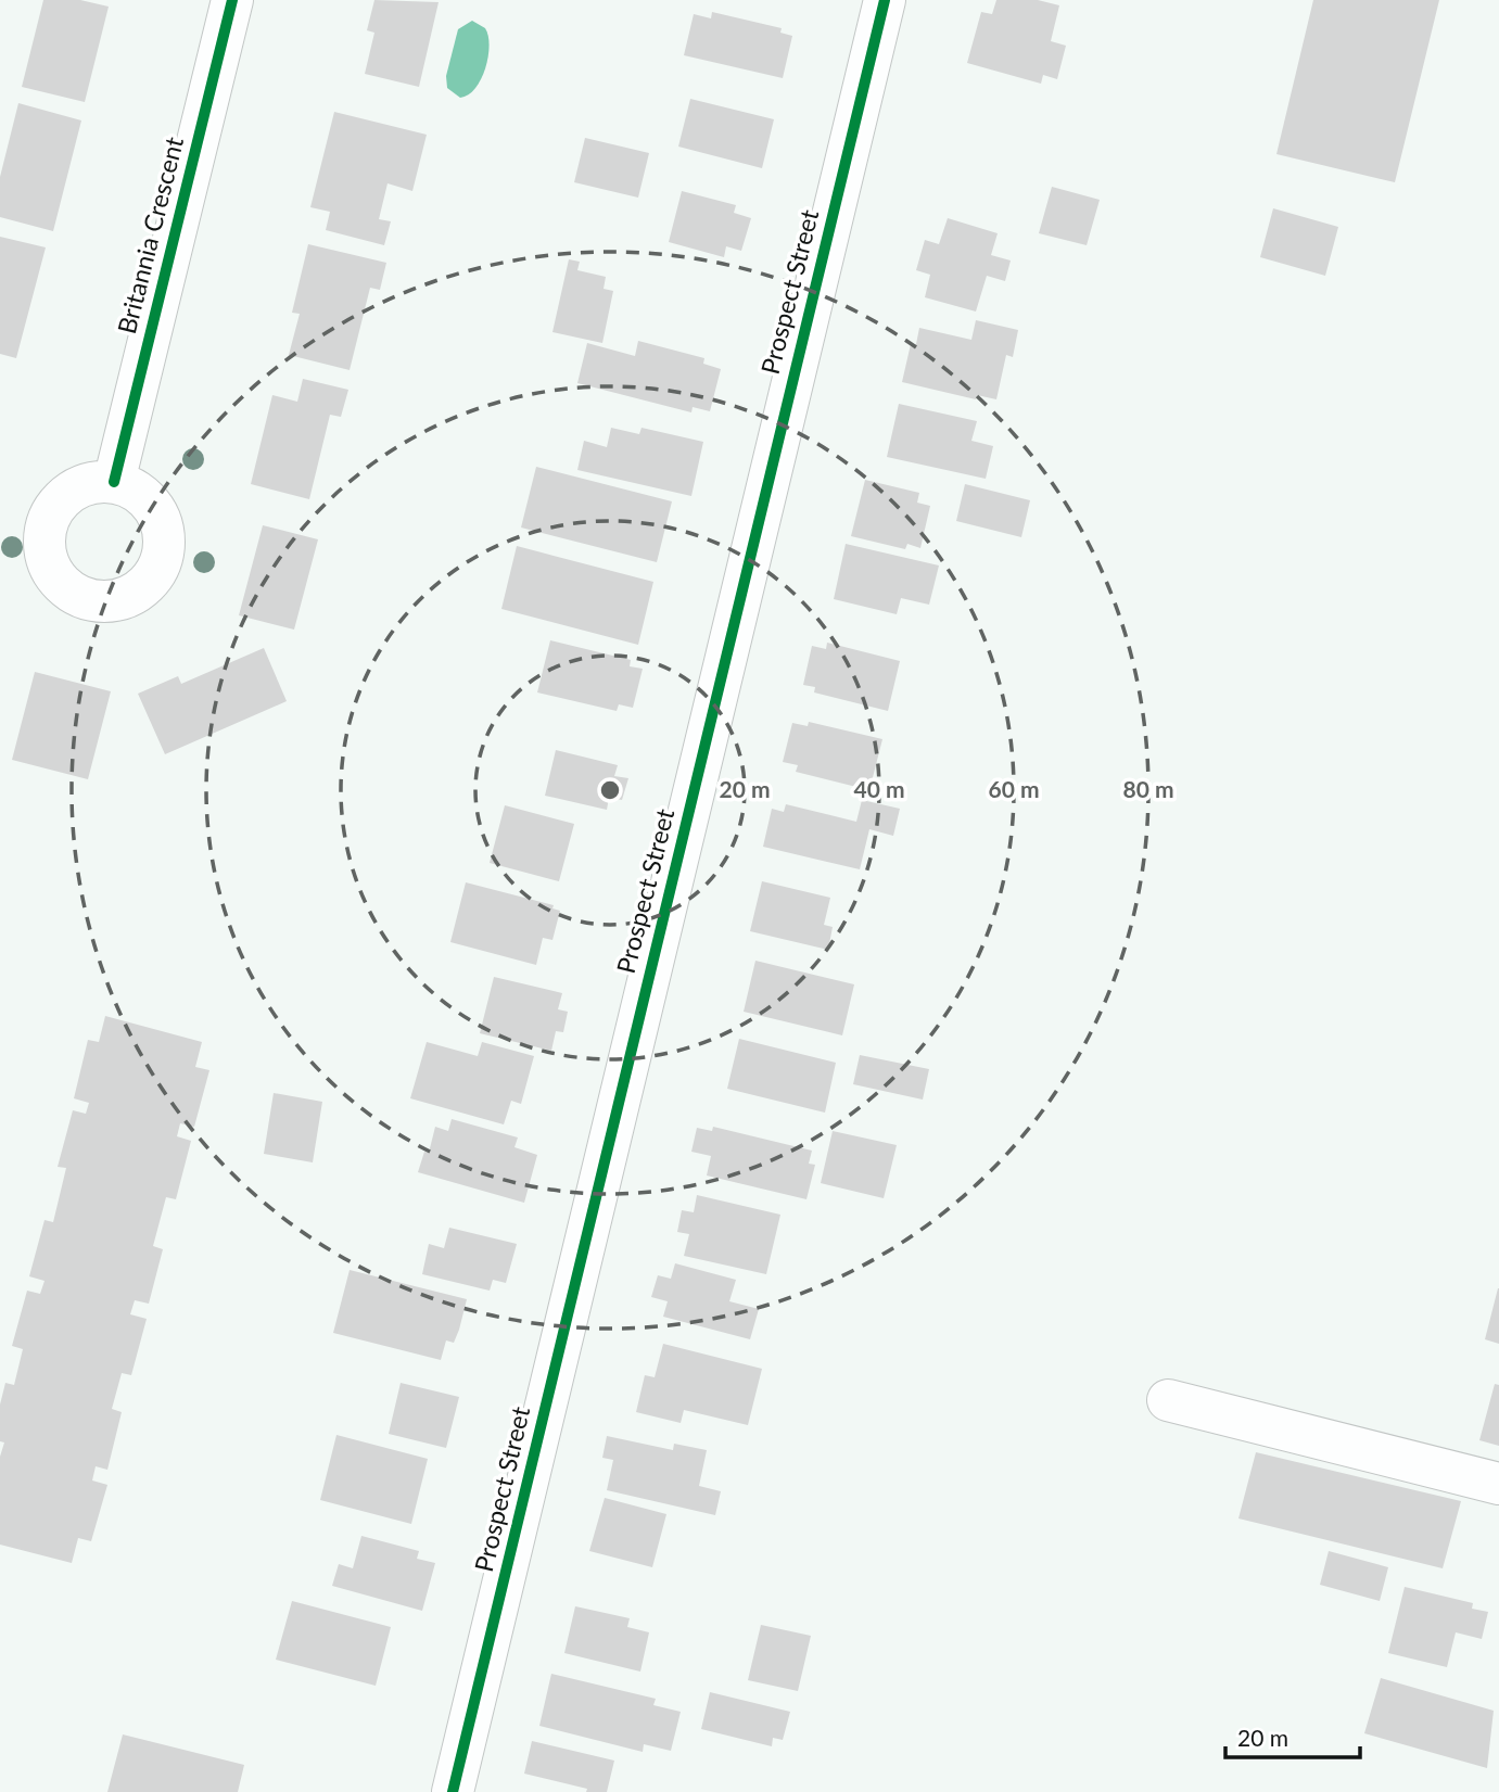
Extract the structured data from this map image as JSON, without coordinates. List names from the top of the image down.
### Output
{
  "streets": {
    "street": ["Britannia Crescent", "Prospect Street"]
  },
  "scale_bar": "20 m",
  "rings": [
    "20 m",
    "40 m",
    "60 m",
    "80 m"
  ]
}
